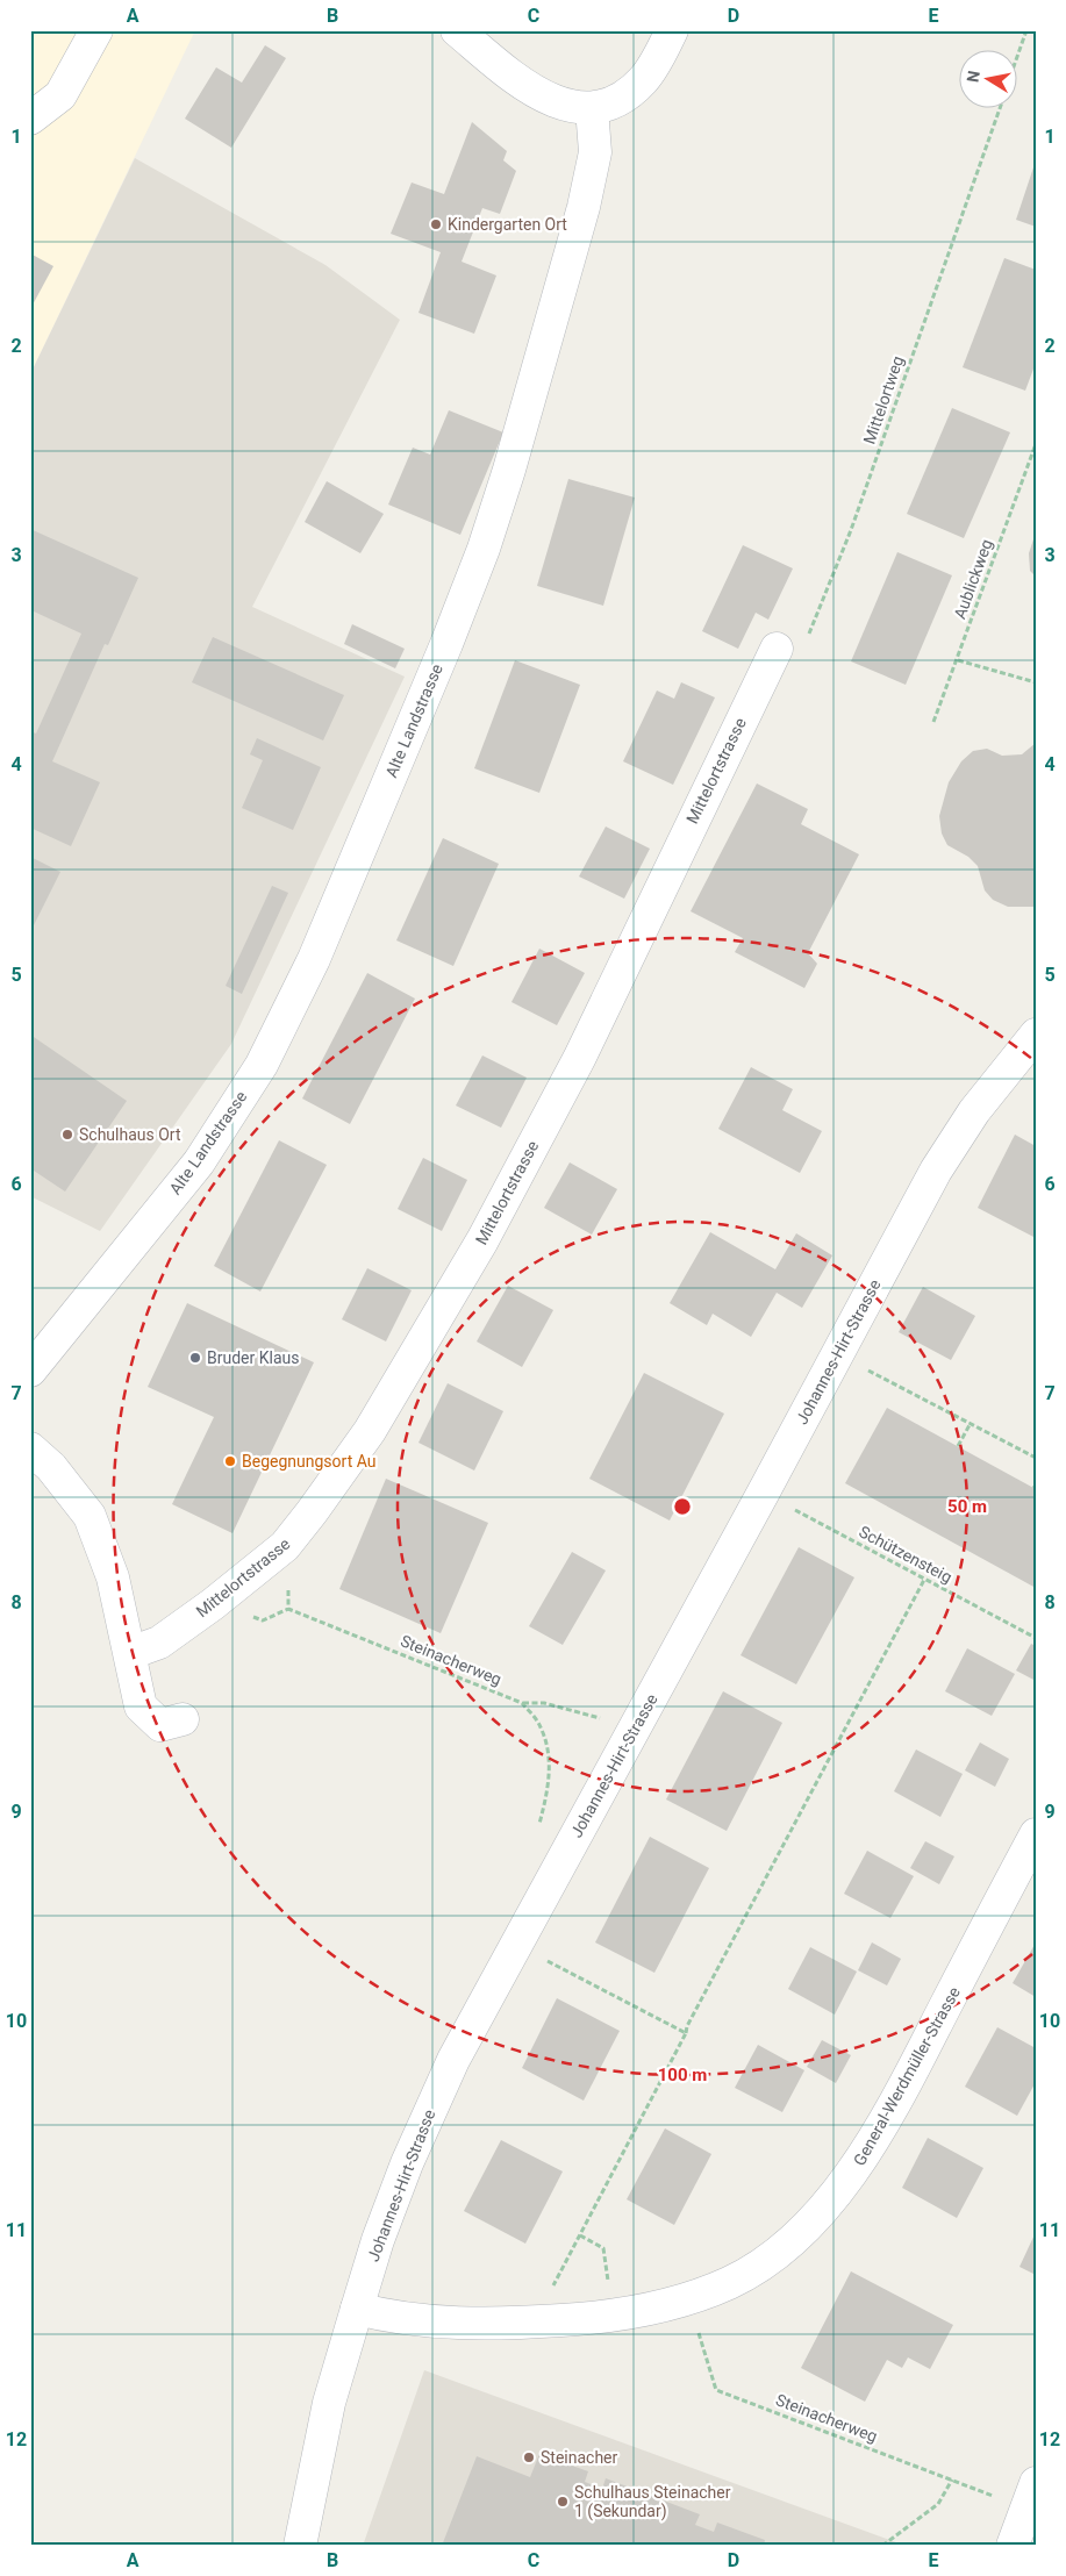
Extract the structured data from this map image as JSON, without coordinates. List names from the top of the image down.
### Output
{
  "streets": {
    "street": [
      "Alte Landstrasse",
      "Mittelortstrasse",
      "Johannes-Hirt-Strasse",
      "General-Werdmüller-Strasse"
    ],
    "path": [
      "Mittelortweg",
      "Aublickweg",
      "Schützensteig",
      "Steinacherweg"
    ]
  },
  "crossings": [
    ["Mittelortweg", "Mittelortstrasse"],
    ["Johannes-Hirt-Strasse", "Schützensteig"],
    ["Johannes-Hirt-Strasse", "General-Werdmüller-Strasse"]
  ],
  "places": [
    "Kindergarten Ort",
    "Schulhaus Ort",
    "Bruder Klaus",
    "Begegnungsort Au",
    "Steinacher",
    "Schulhaus Steinacher 1 (Sekundar)"
  ],
  "north": "left",
  "grid": {
    "columns": [
      "A",
      "B",
      "C",
      "D",
      "E"
    ],
    "rows": [
      "1",
      "2",
      "3",
      "4",
      "5",
      "6",
      "7",
      "8",
      "9",
      "10",
      "11",
      "12"
    ]
  },
  "rings": ["50 m", "100 m"]
}
